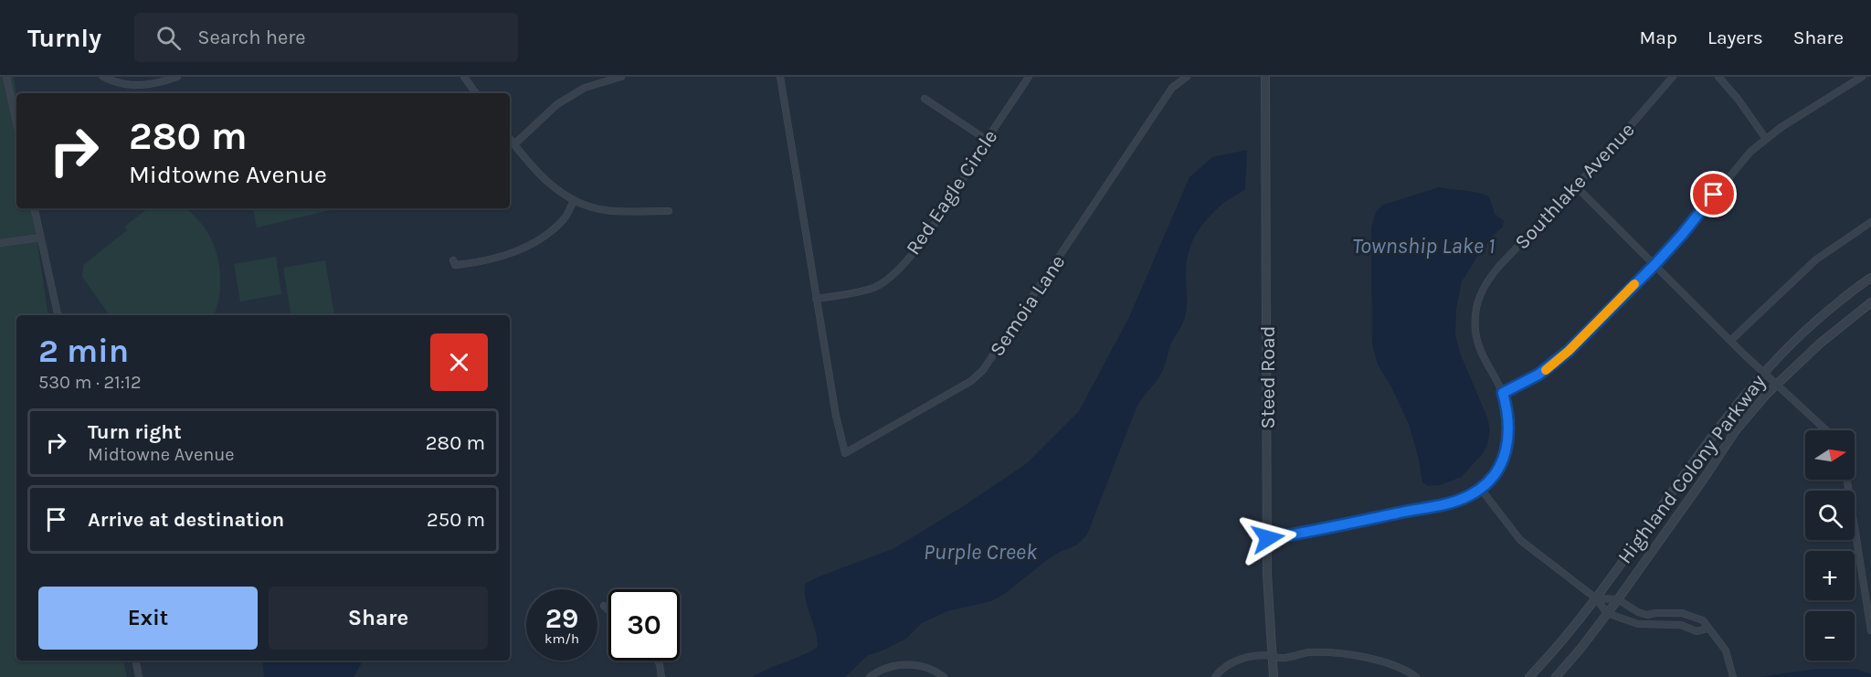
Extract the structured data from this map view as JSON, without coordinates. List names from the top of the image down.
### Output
{
  "streets": {
    "street": [
      "Southlake Avenue",
      "Red Eagle Circle",
      "Semoia Lane",
      "Steed Road",
      "Highland Colony Parkway"
    ]
  },
  "crossings": [
    ["Southlake Avenue", "Steed Road"],
    ["Red Eagle Circle", "Semoia Lane"]
  ],
  "water": ["Township Lake 1", "Purple Creek"],
  "north": "right",
  "page": {
    "header": "Turnly",
    "search": "Search here",
    "nav": ["Map", "Layers", "Share"],
    "turn": ["280 m", "Midtowne Avenue"],
    "heading": ["2 min", "530 m · 21:12"],
    "list": [
      {
        "name": "Turn right",
        "note": "Midtowne Avenue",
        "value": "280 m"
      },
      {
        "name": "Arrive at destination",
        "value": "250 m"
      }
    ],
    "map_buttons": ["+", "−"],
    "buttons": ["Exit", "Share"],
    "speed": "29 km/h",
    "limit": "30"
  }
}
